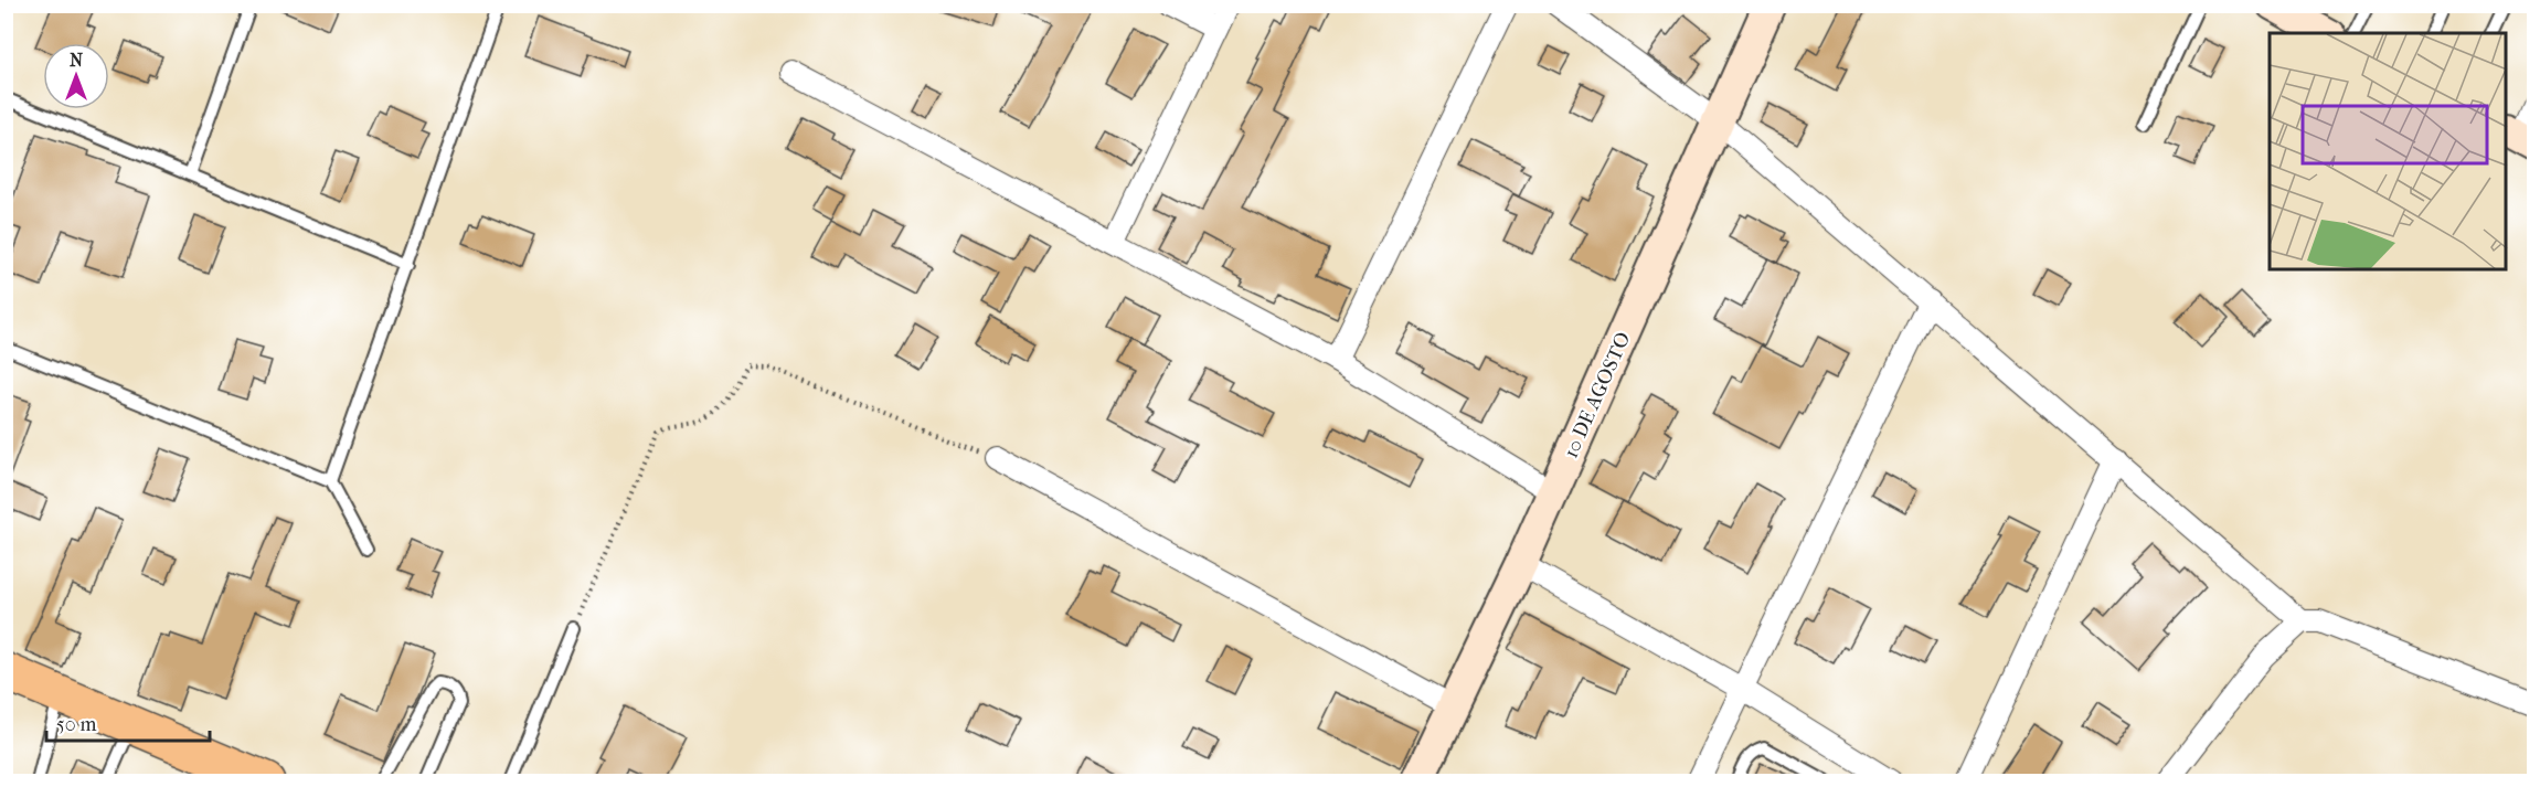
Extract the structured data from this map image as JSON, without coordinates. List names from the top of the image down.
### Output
{
  "streets": {
    "street": ["10 DE AGOSTO"]
  },
  "scale_bar": "50 m",
  "north": "top"
}
